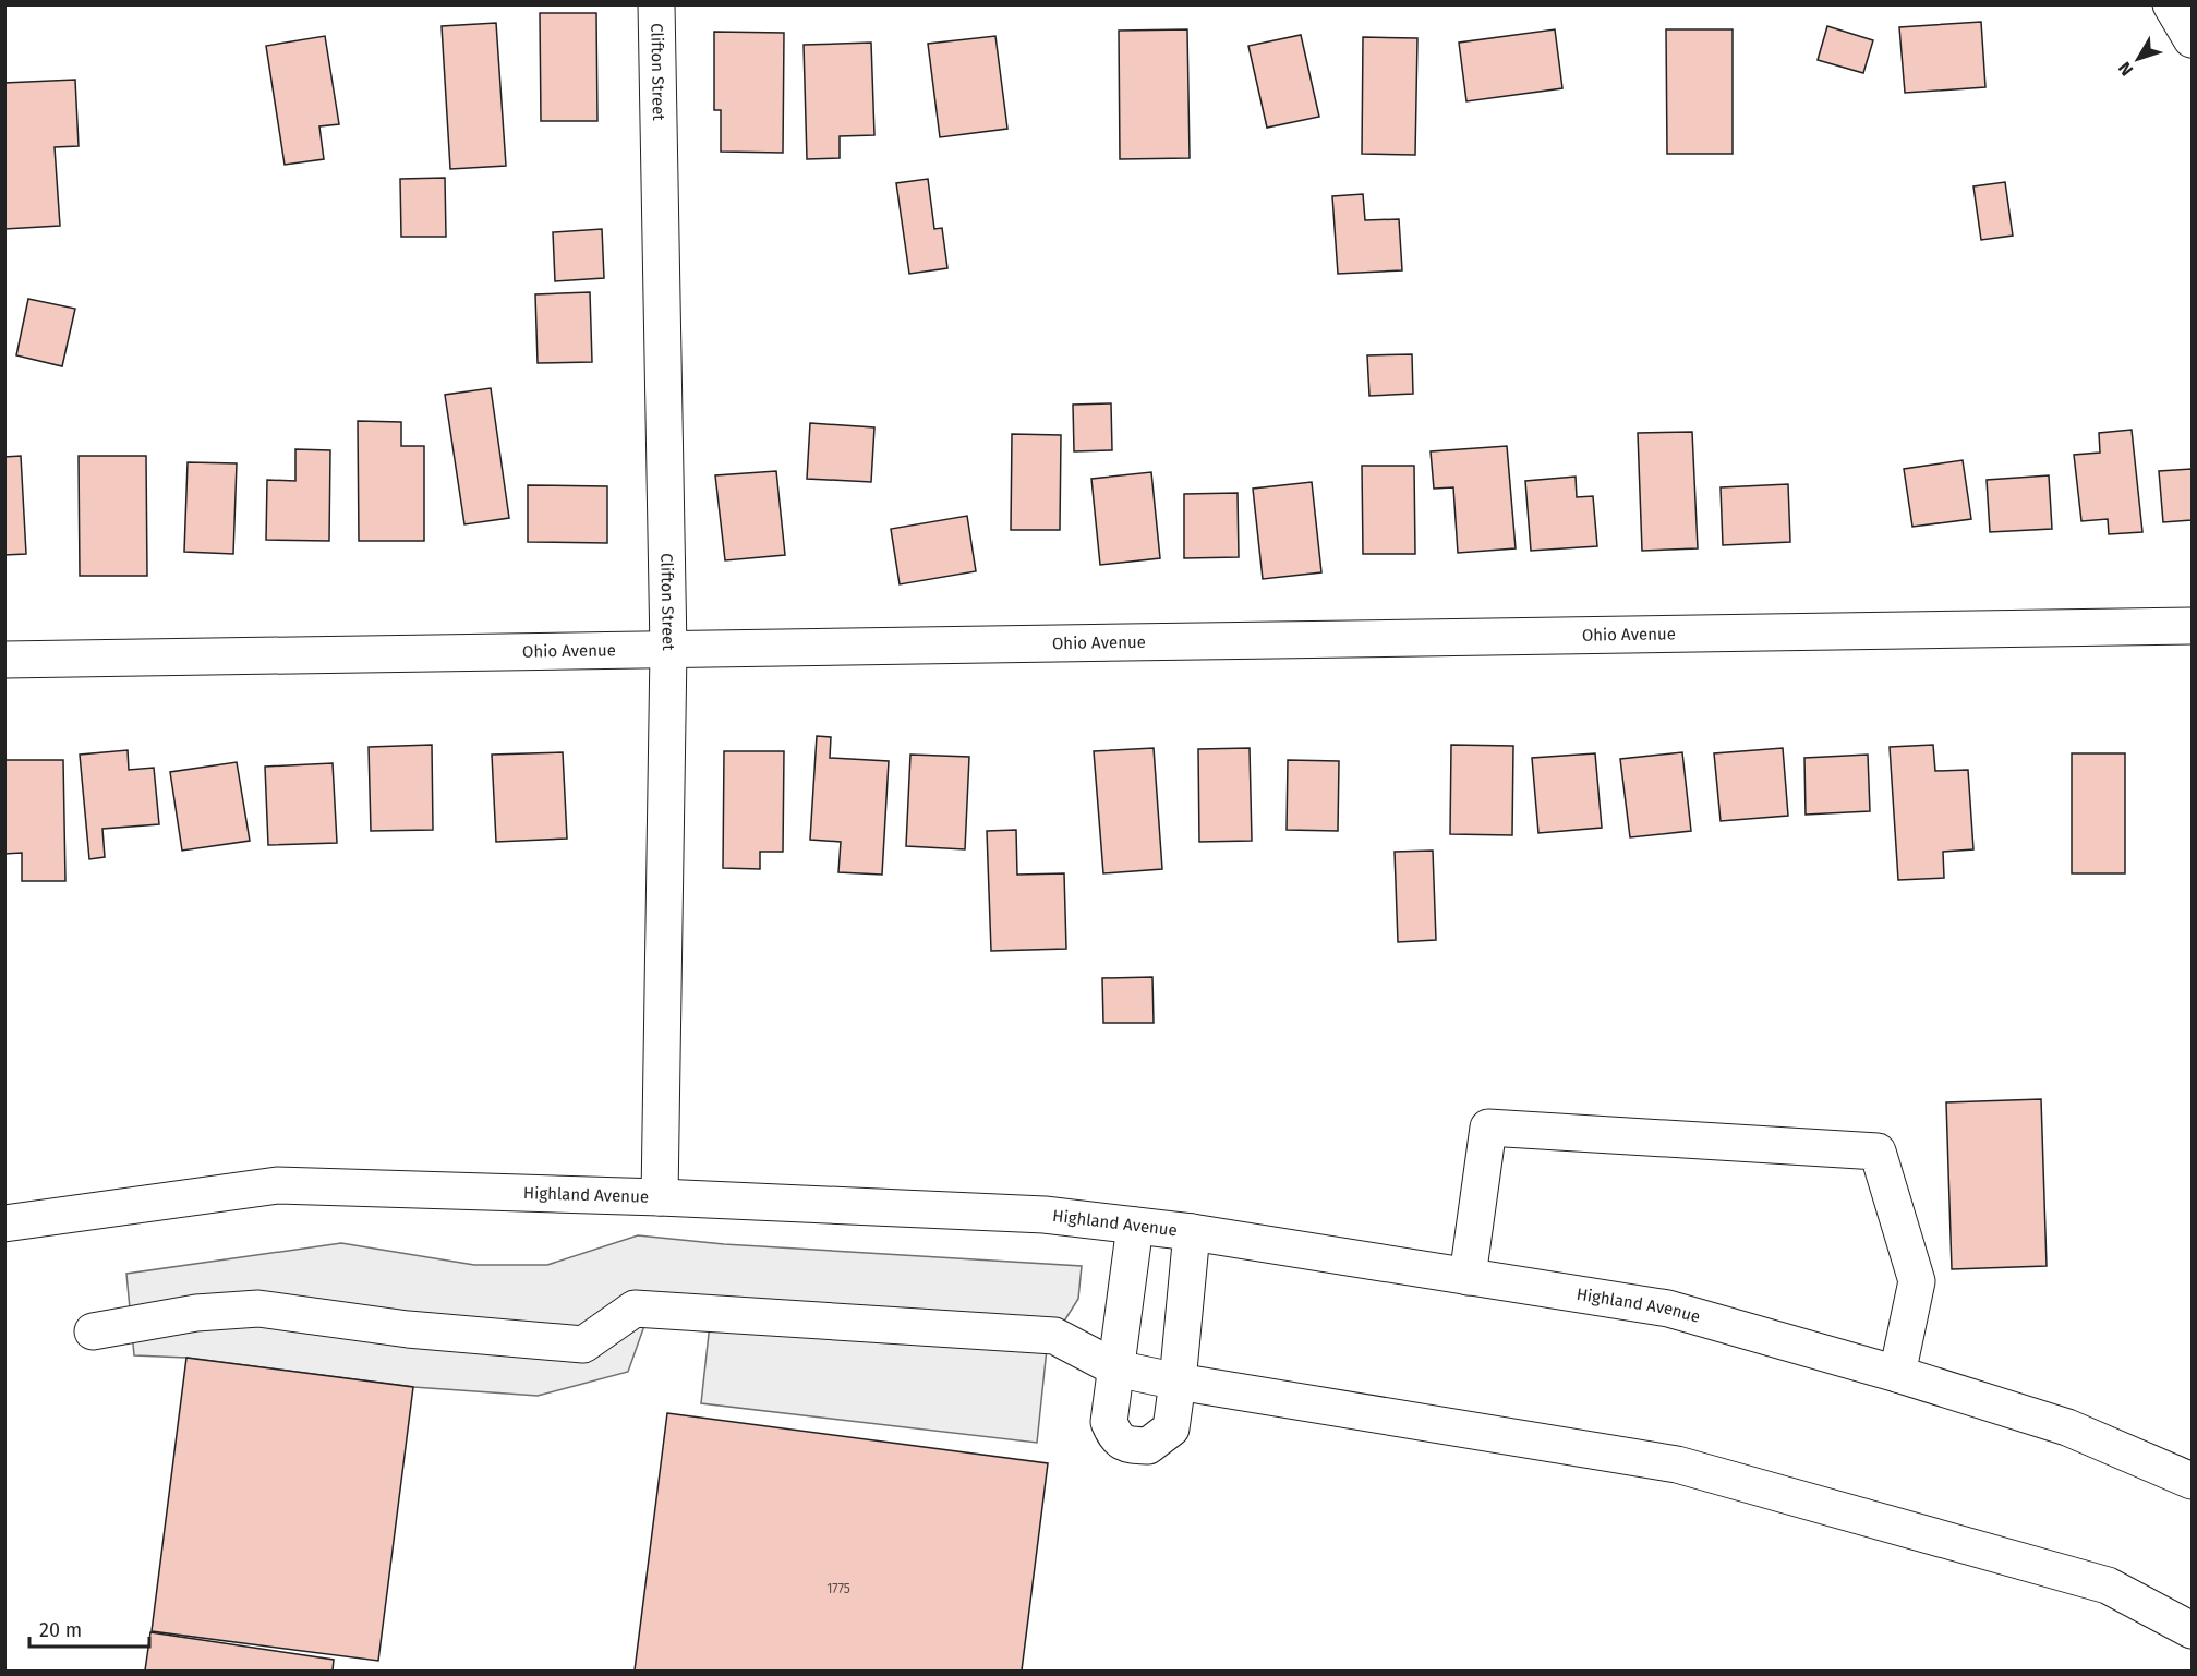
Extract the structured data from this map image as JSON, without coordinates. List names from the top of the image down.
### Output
{
  "streets": {
    "street": ["Clifton Street", "Ohio Avenue", "Highland Avenue"]
  },
  "crossings": [
    ["Clifton Street", "Ohio Avenue"],
    ["Clifton Street", "Highland Avenue"]
  ],
  "house_numbers": ["1775"],
  "scale_bar": "20 m",
  "north": "bottom left"
}
